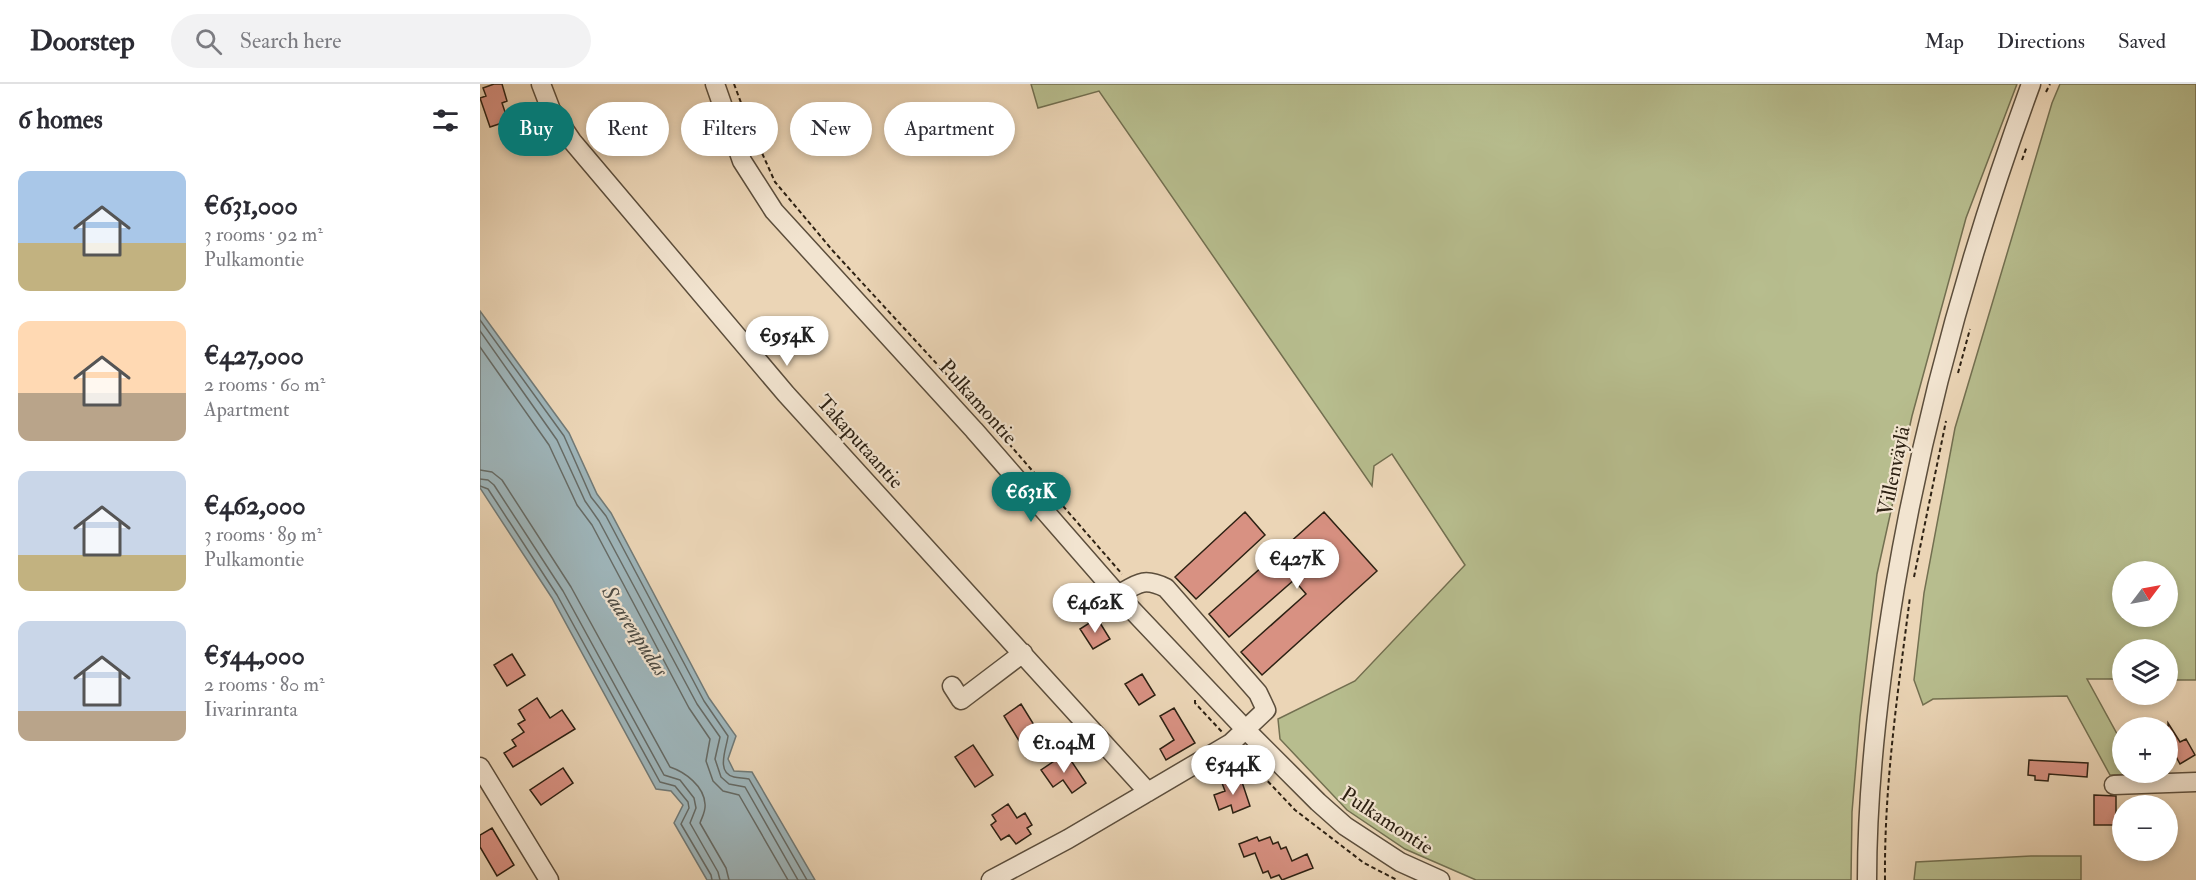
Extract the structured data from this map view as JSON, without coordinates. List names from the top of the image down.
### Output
{
  "streets": {
    "street": ["Pulkamontie", "Takaputaantie", "Villenväylä"]
  },
  "water": ["Saarenpudas"],
  "north": "top right",
  "page": {
    "header": "Doorstep",
    "search": "Search here",
    "nav": ["Map", "Directions", "Saved"],
    "heading": "6 homes",
    "chip": [
      "Buy",
      "Rent",
      "Filters",
      "New",
      "Apartment"
    ],
    "list": [
      {
        "name": "€631,000",
        "note": "3 rooms · 92 m² · Pulkamontie"
      },
      {
        "name": "€427,000",
        "note": "2 rooms · 60 m² · Apartment"
      },
      {
        "name": "€462,000",
        "note": "3 rooms · 89 m² · Pulkamontie"
      },
      {
        "name": "€544,000",
        "note": "2 rooms · 80 m² · Iivarinranta"
      }
    ],
    "price": [
      "€954K",
      "€631K",
      "€427K",
      "€462K",
      "€1.04M",
      "€544K"
    ],
    "map_buttons": ["+", "−"]
  }
}
